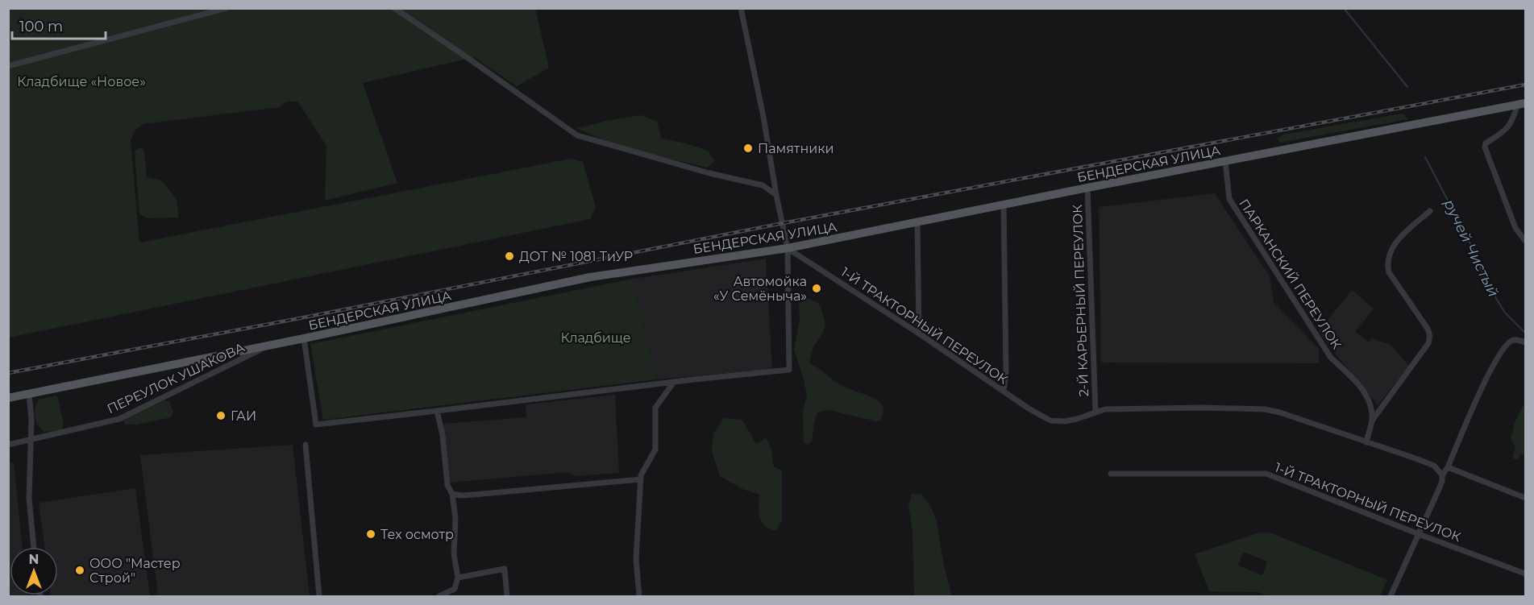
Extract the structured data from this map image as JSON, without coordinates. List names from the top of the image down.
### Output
{
  "streets": {
    "main road": ["БЕНДЕРСКАЯ УЛИЦА"],
    "street": [
      "ПАРКАНСКИЙ ПЕРЕУЛОК",
      "2-Й КАРЬЕРНЫЙ ПЕРЕУЛОК",
      "1-Й ТРАКТОРНЫЙ ПЕРЕУЛОК",
      "ПЕРЕУЛОК УШАКОВА"
    ]
  },
  "crossings": [
    ["БЕНДЕРСКАЯ УЛИЦА", "ПАРКАНСКИЙ ПЕРЕУЛОК"],
    ["БЕНДЕРСКАЯ УЛИЦА", "2-Й КАРЬЕРНЫЙ ПЕРЕУЛОК"],
    ["БЕНДЕРСКАЯ УЛИЦА", "1-Й ТРАКТОРНЫЙ ПЕРЕУЛОК"],
    ["БЕНДЕРСКАЯ УЛИЦА", "ПЕРЕУЛОК УШАКОВА"],
    ["2-Й КАРЬЕРНЫЙ ПЕРЕУЛОК", "1-Й ТРАКТОРНЫЙ ПЕРЕУЛОК"]
  ],
  "water": ["ручей Чистый"],
  "parks": ["Кладбище «Новое»", "Кладбище"],
  "places": [
    "Памятники",
    "ДОТ № 1081 ТиУР",
    "Автомойка «У Семёныча»",
    "ГАИ",
    "Тех осмотр",
    "ООО \"Мастер Строй\""
  ],
  "scale_bar": "100 m",
  "north": "top"
}
